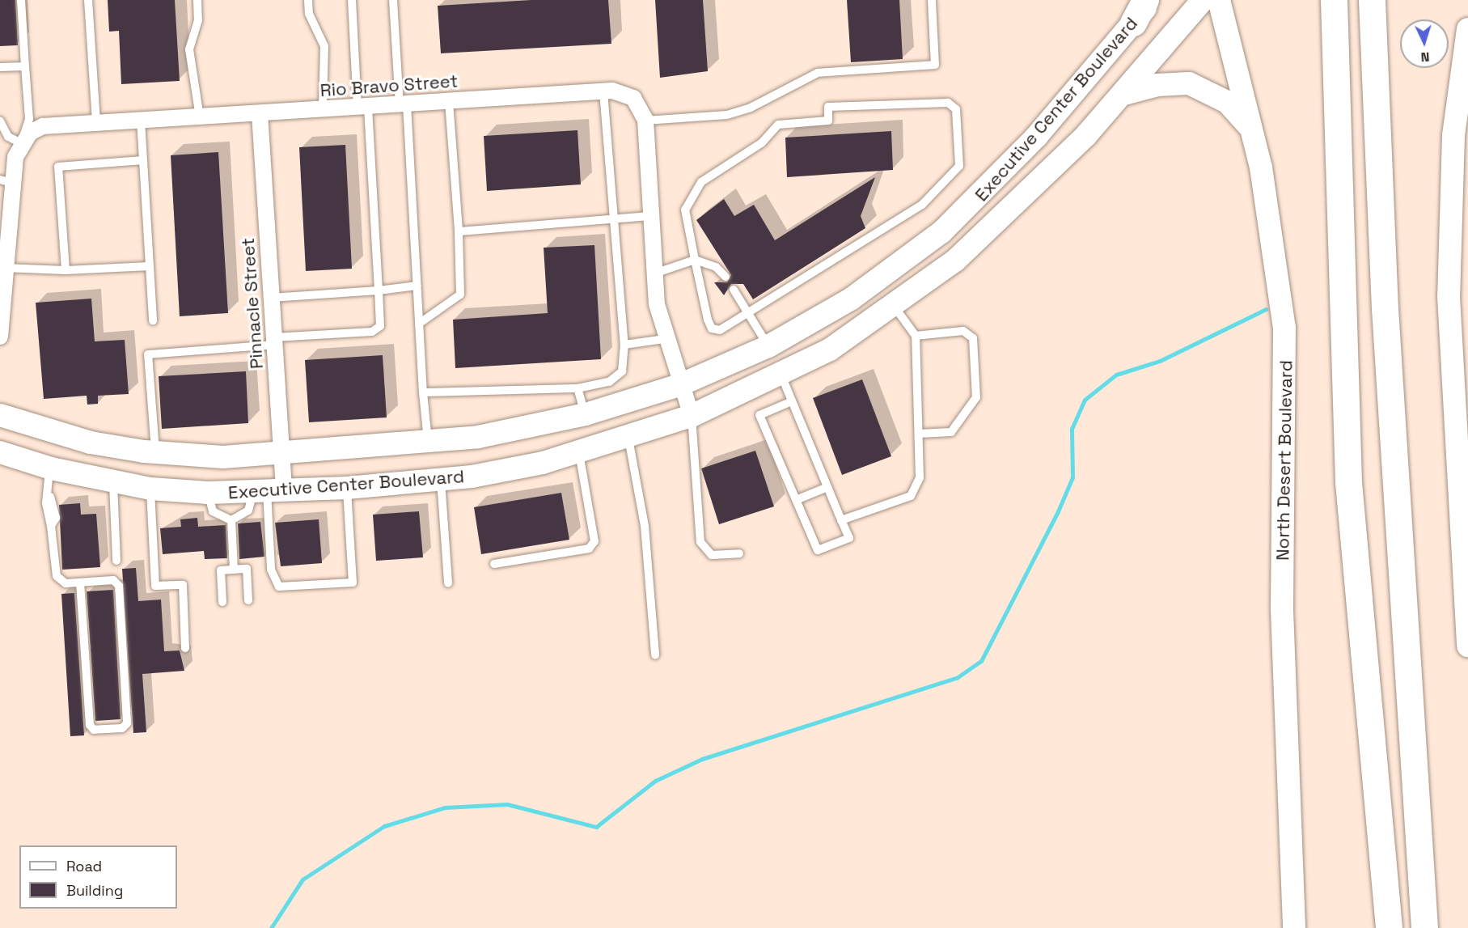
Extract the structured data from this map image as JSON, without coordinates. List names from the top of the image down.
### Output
{
  "streets": {
    "main road": ["Executive Center Boulevard", "North Desert Boulevard"],
    "street": ["Rio Bravo Street", "Pinnacle Street"]
  },
  "crossings": [
    ["Rio Bravo Street", "Executive Center Boulevard"],
    ["Rio Bravo Street", "Pinnacle Street"],
    ["Executive Center Boulevard", "Pinnacle Street"]
  ],
  "legend": ["Road", "Building"],
  "north": "bottom"
}
